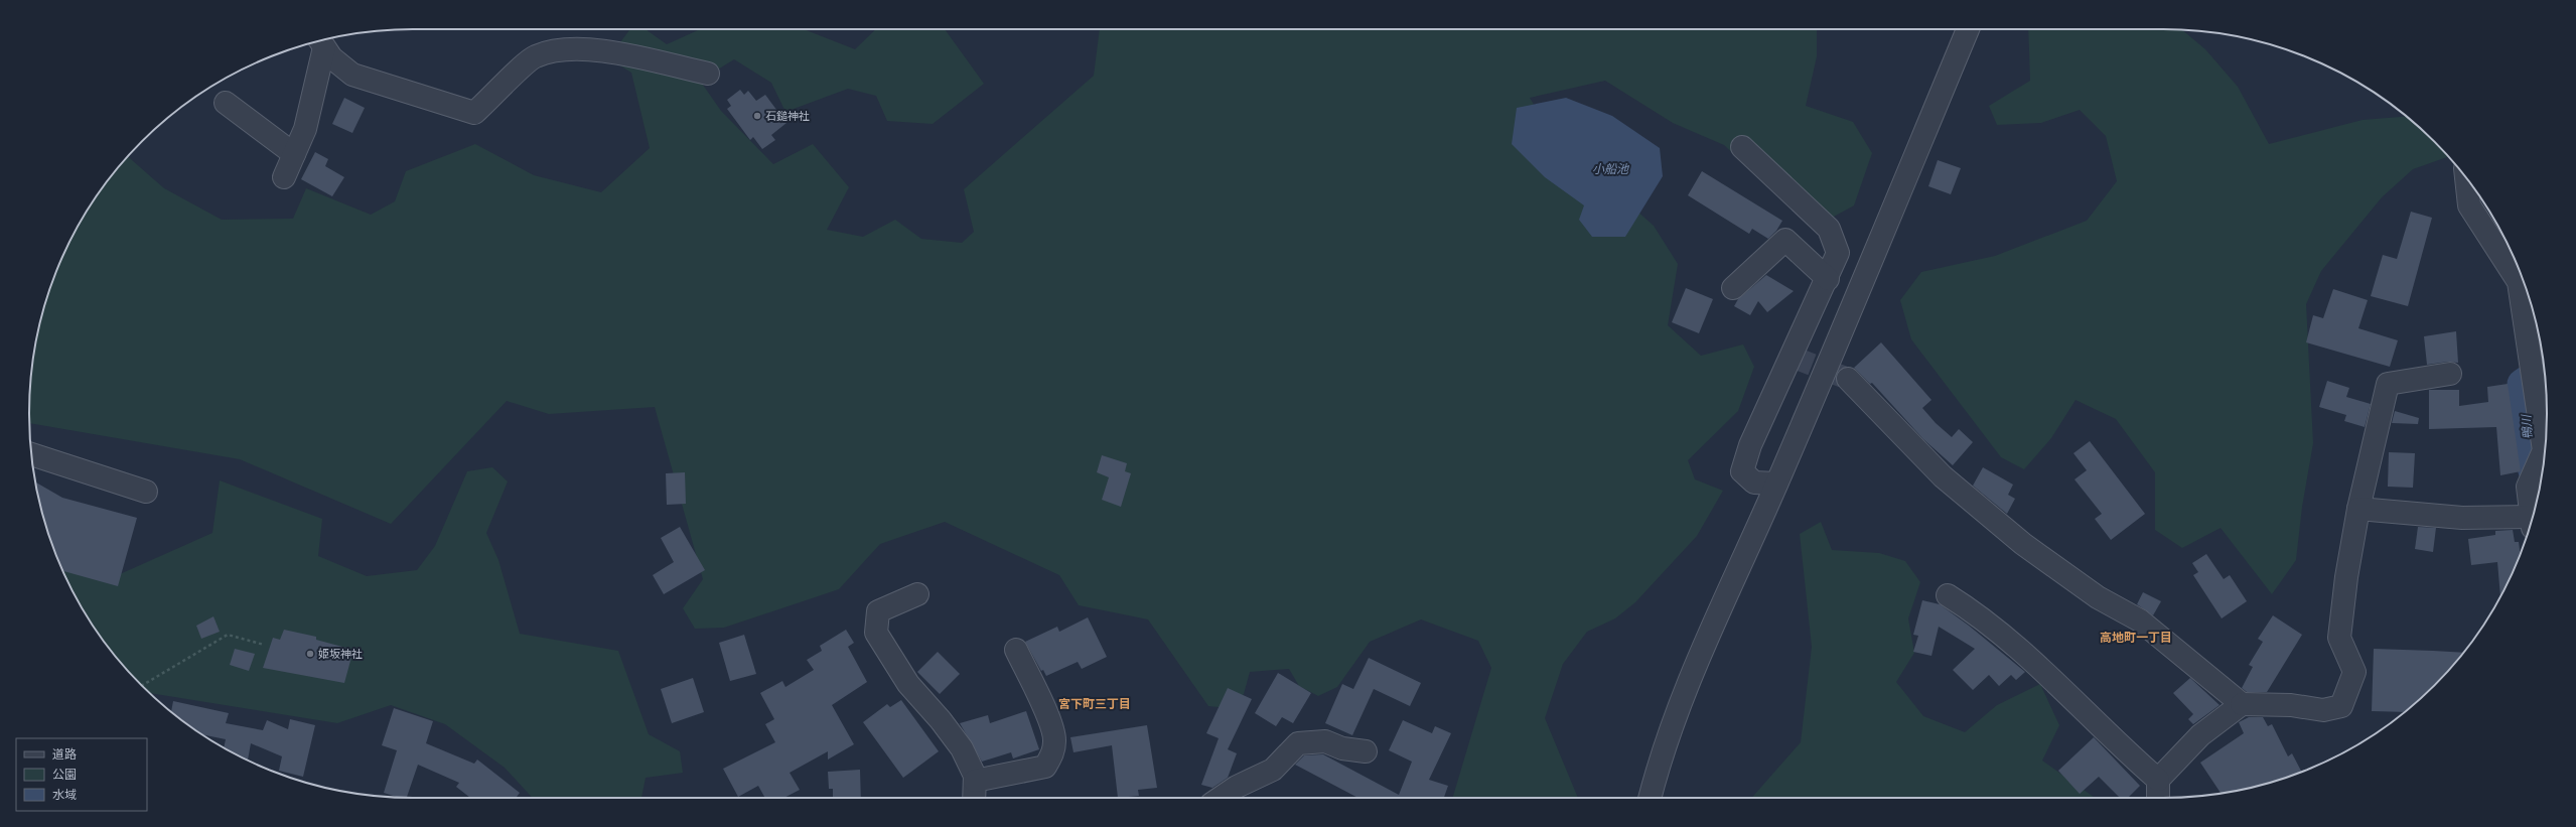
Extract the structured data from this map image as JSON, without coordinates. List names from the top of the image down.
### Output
{
  "districts": ["高地町一丁目", "宮下町三丁目"],
  "water": ["小船池", "鴨川"],
  "places": ["石鎚神社", "姫坂神社"],
  "legend": ["道路", "公園", "水域"]
}
